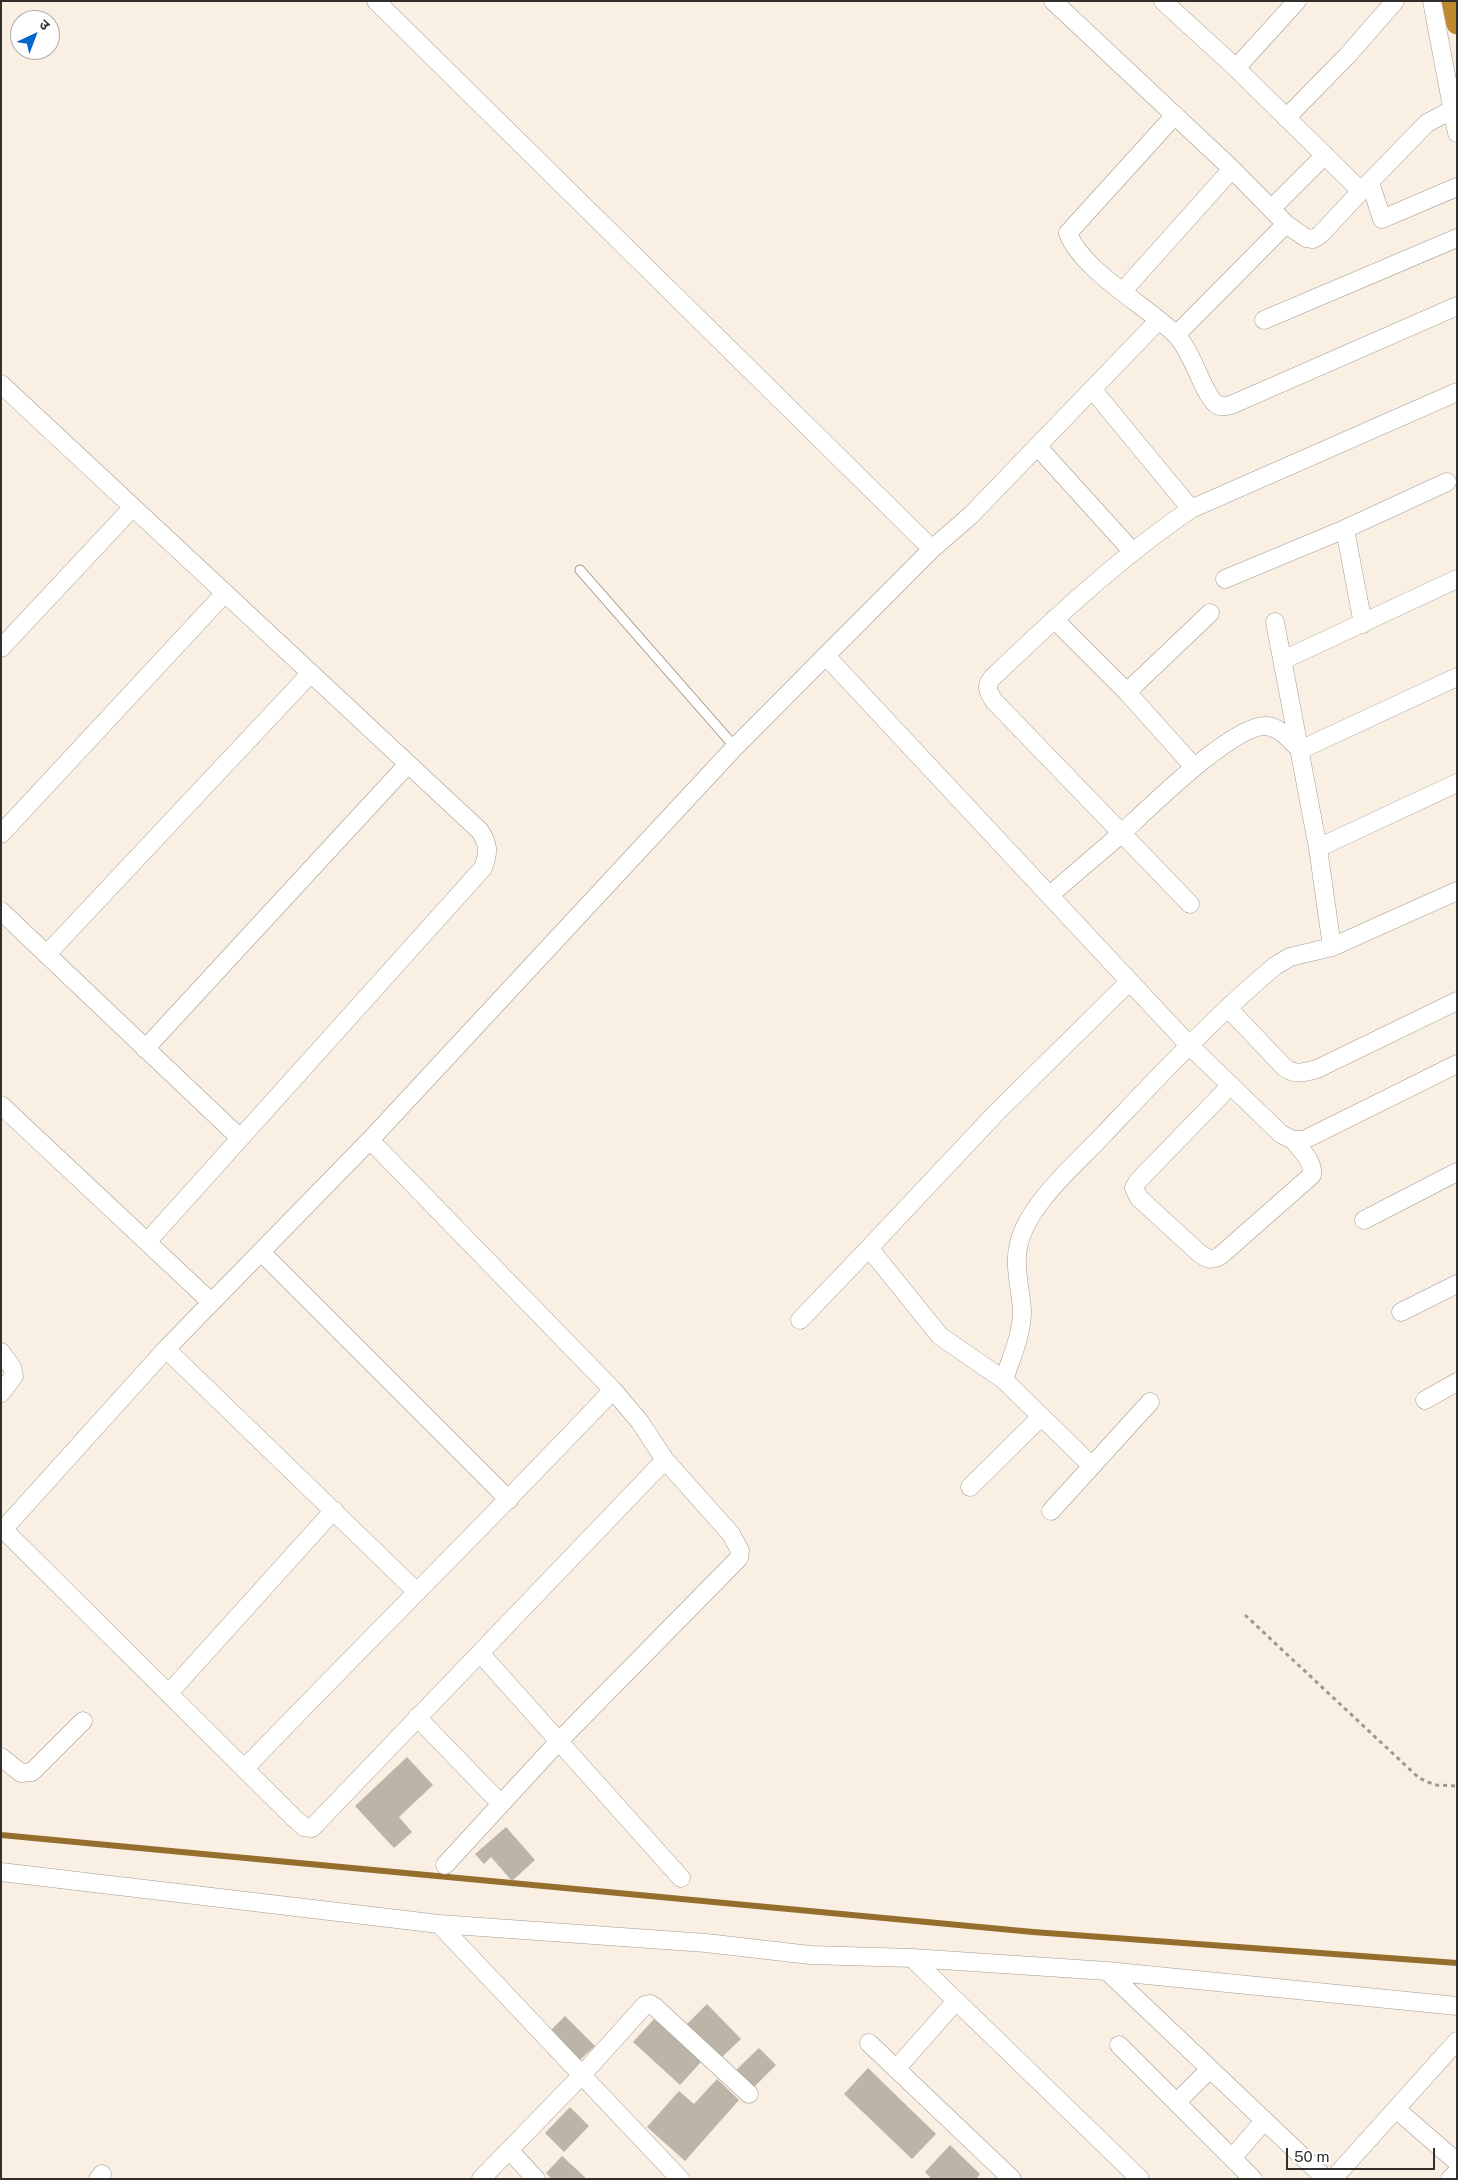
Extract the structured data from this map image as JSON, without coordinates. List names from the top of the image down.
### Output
{
  "scale_bar": "50 m",
  "north": "top right"
}
